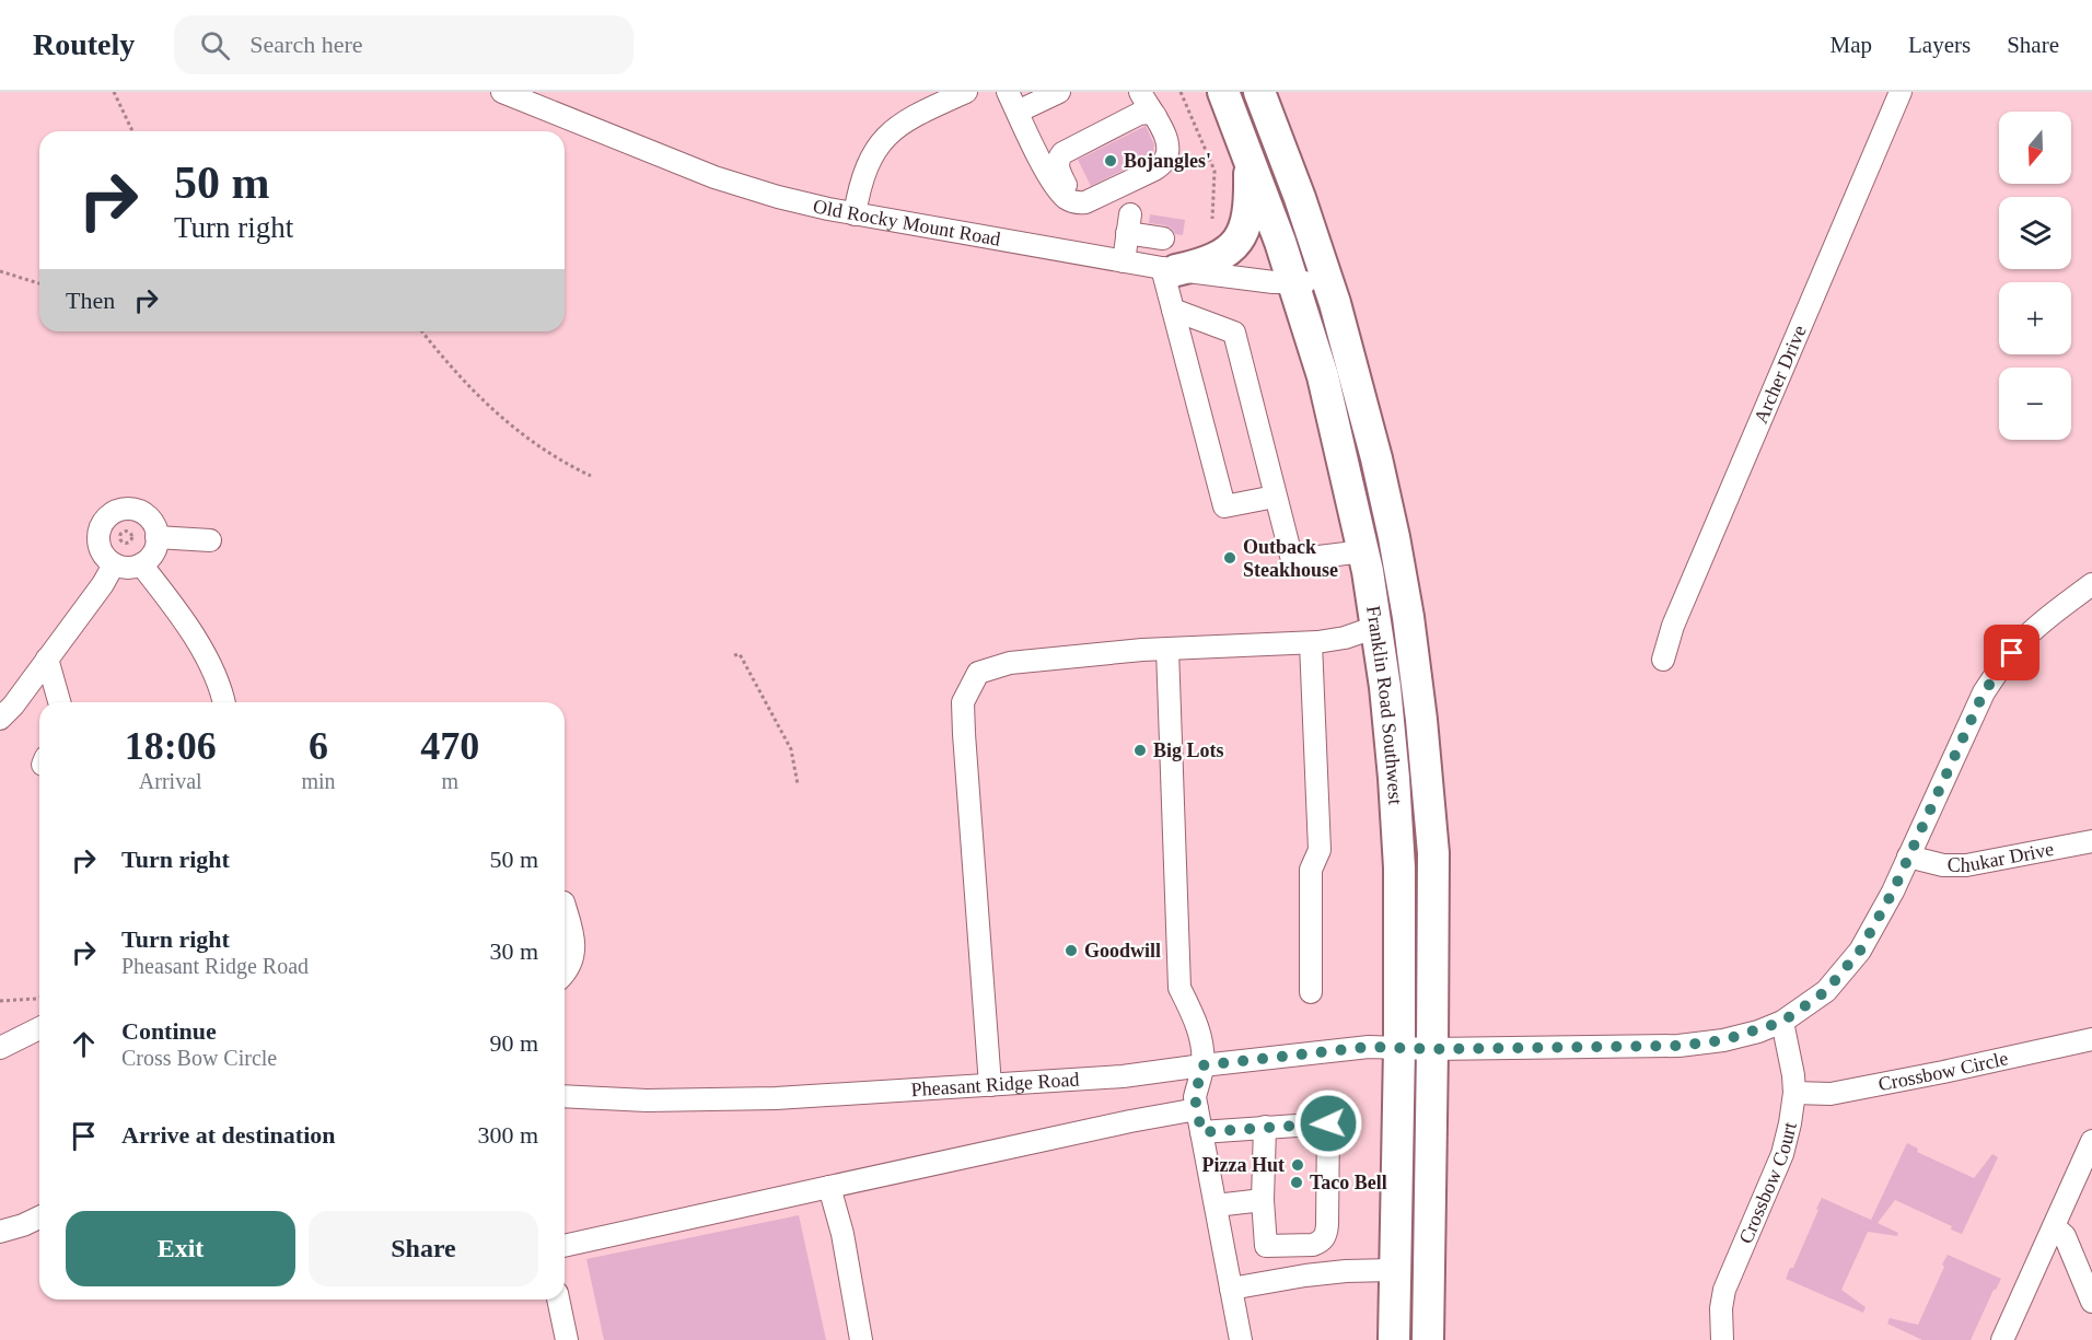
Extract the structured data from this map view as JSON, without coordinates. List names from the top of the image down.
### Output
{
  "streets": {
    "highway": ["Franklin Road Southwest"],
    "street": [
      "Old Rocky Mount Road",
      "Archer Drive",
      "Chukar Drive",
      "Crossbow Circle",
      "Pheasant Ridge Road",
      "Crossbow Court"
    ]
  },
  "crossings": [
    ["Old Rocky Mount Road", "Franklin Road Southwest"],
    ["Franklin Road Southwest", "Pheasant Ridge Road"],
    ["Chukar Drive", "Pheasant Ridge Road"],
    ["Crossbow Circle", "Crossbow Court"],
    ["Pheasant Ridge Road", "Crossbow Court"]
  ],
  "places": [
    "Bojangles'",
    "Outback Steakhouse",
    "Big Lots",
    "Goodwill",
    "Pizza Hut",
    "Taco Bell"
  ],
  "north": "bottom",
  "page": {
    "header": "Routely",
    "search": "Search here",
    "nav": ["Map", "Layers", "Share"],
    "map_buttons": ["+", "−"],
    "turn": ["50 m", "Turn right"],
    "then": "Then",
    "eta": [
      "18:06",
      "Arrival",
      "6",
      "min",
      "470",
      "m"
    ],
    "list": [
      {
        "name": "Turn right",
        "value": "50 m"
      },
      {
        "name": "Turn right",
        "note": "Pheasant Ridge Road",
        "value": "30 m"
      },
      {
        "name": "Continue",
        "note": "Cross Bow Circle",
        "value": "90 m"
      },
      {
        "name": "Arrive at destination",
        "value": "300 m"
      }
    ],
    "buttons": ["Exit", "Share"]
  }
}
